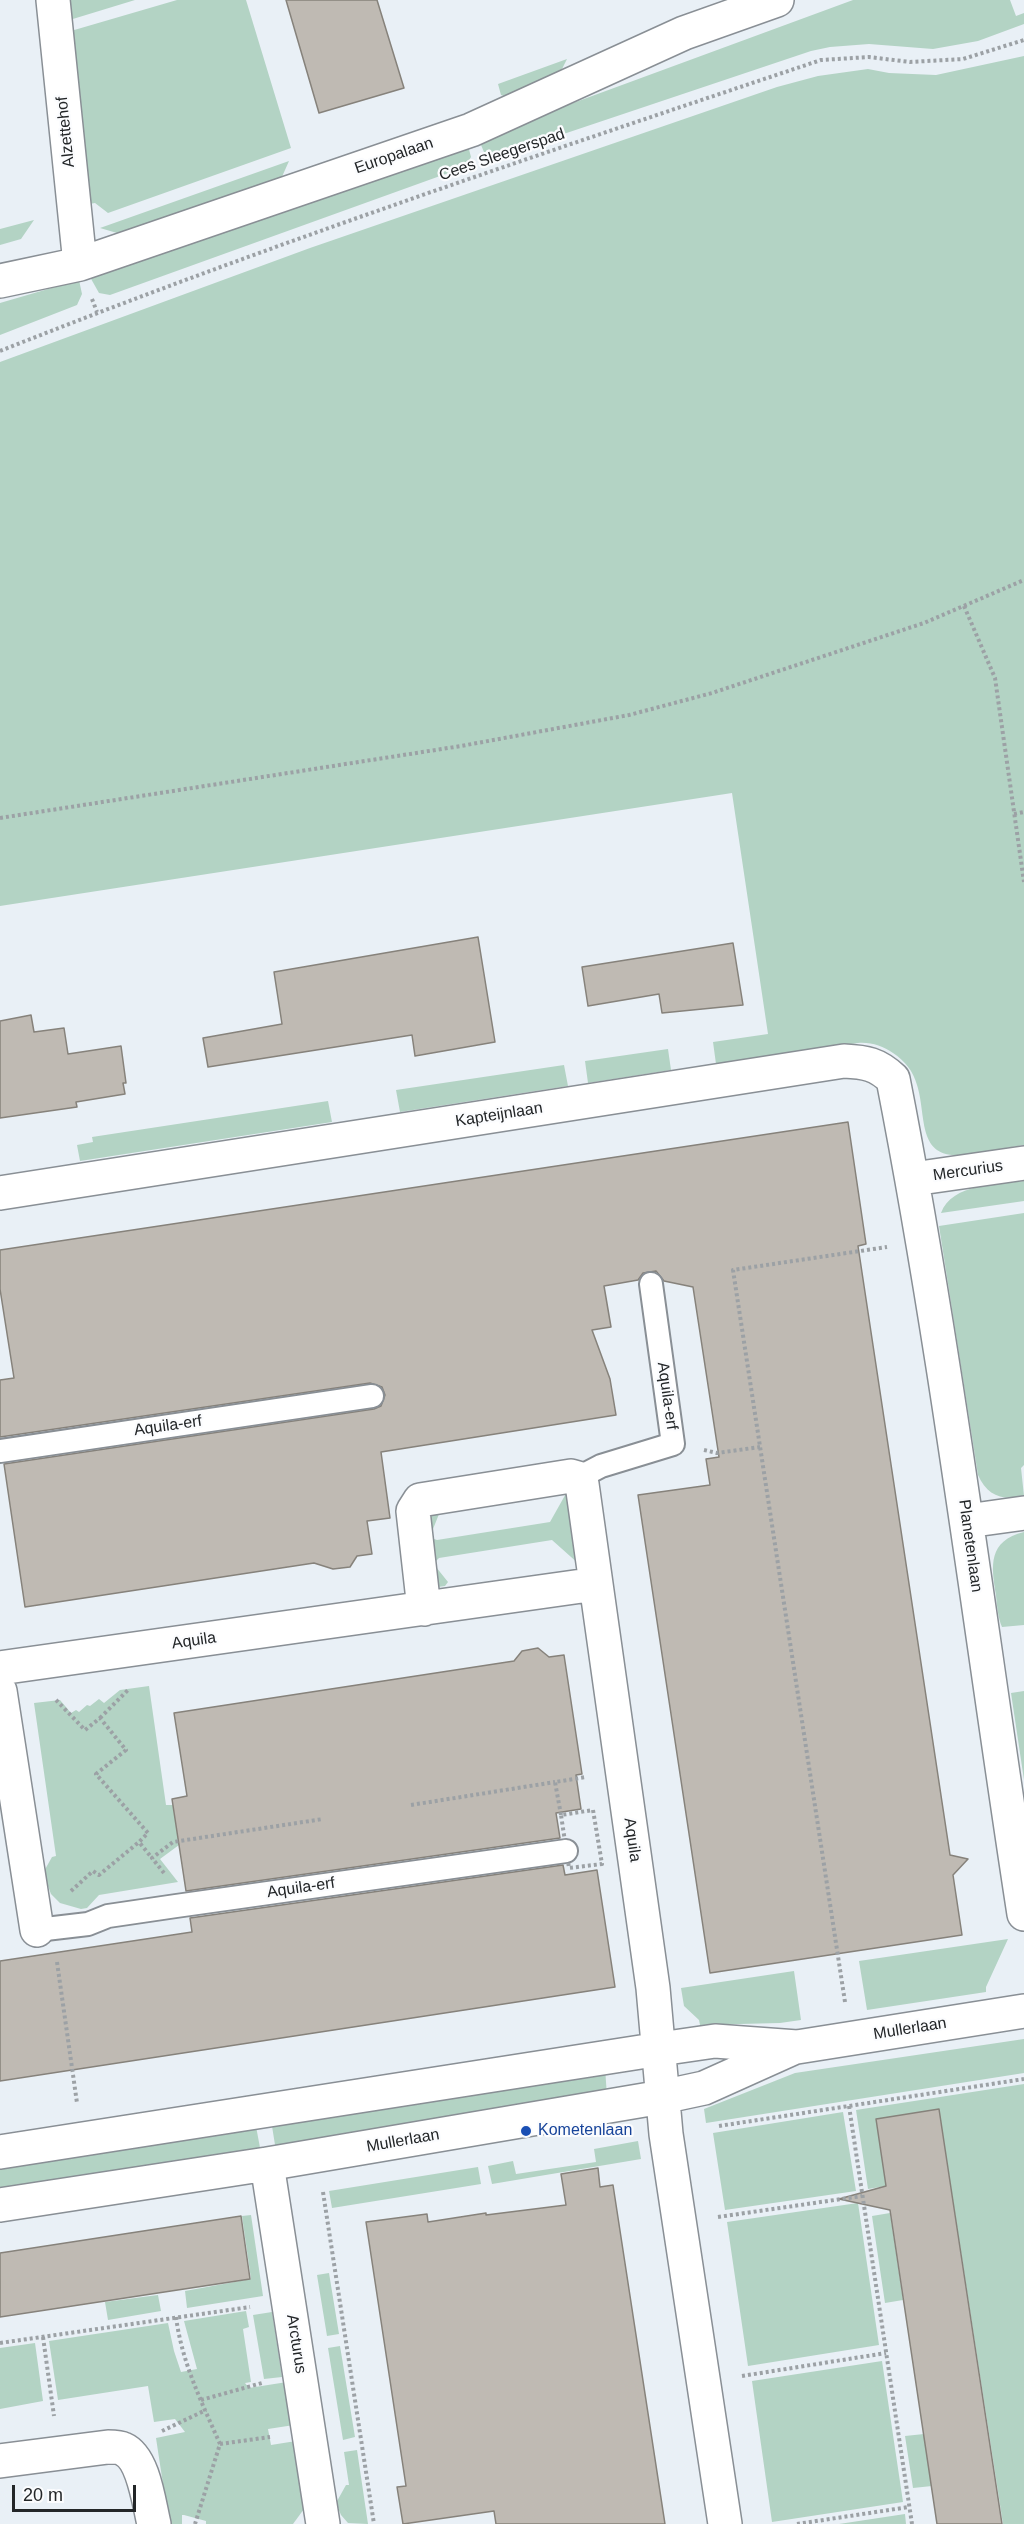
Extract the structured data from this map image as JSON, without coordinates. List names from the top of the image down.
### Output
{
  "streets": {
    "street": [
      "Alzettehof",
      "Europalaan",
      "Kapteijnlaan",
      "Mercurius",
      "Planetenlaan",
      "Aquila",
      "Mullerlaan",
      "Arcturus"
    ],
    "lane": ["Aquila-erf"],
    "path": ["Cees Sleegerspad"]
  },
  "crossings": [
    ["Alzettehof", "Europalaan"],
    ["Kapteijnlaan", "Mercurius"],
    ["Kapteijnlaan", "Planetenlaan"],
    ["Mercurius", "Planetenlaan"],
    ["Aquila-erf", "Aquila"],
    ["Aquila", "Mullerlaan"],
    ["Mullerlaan", "Arcturus"]
  ],
  "places": ["Kometenlaan"],
  "scale_bar": "20 m"
}
